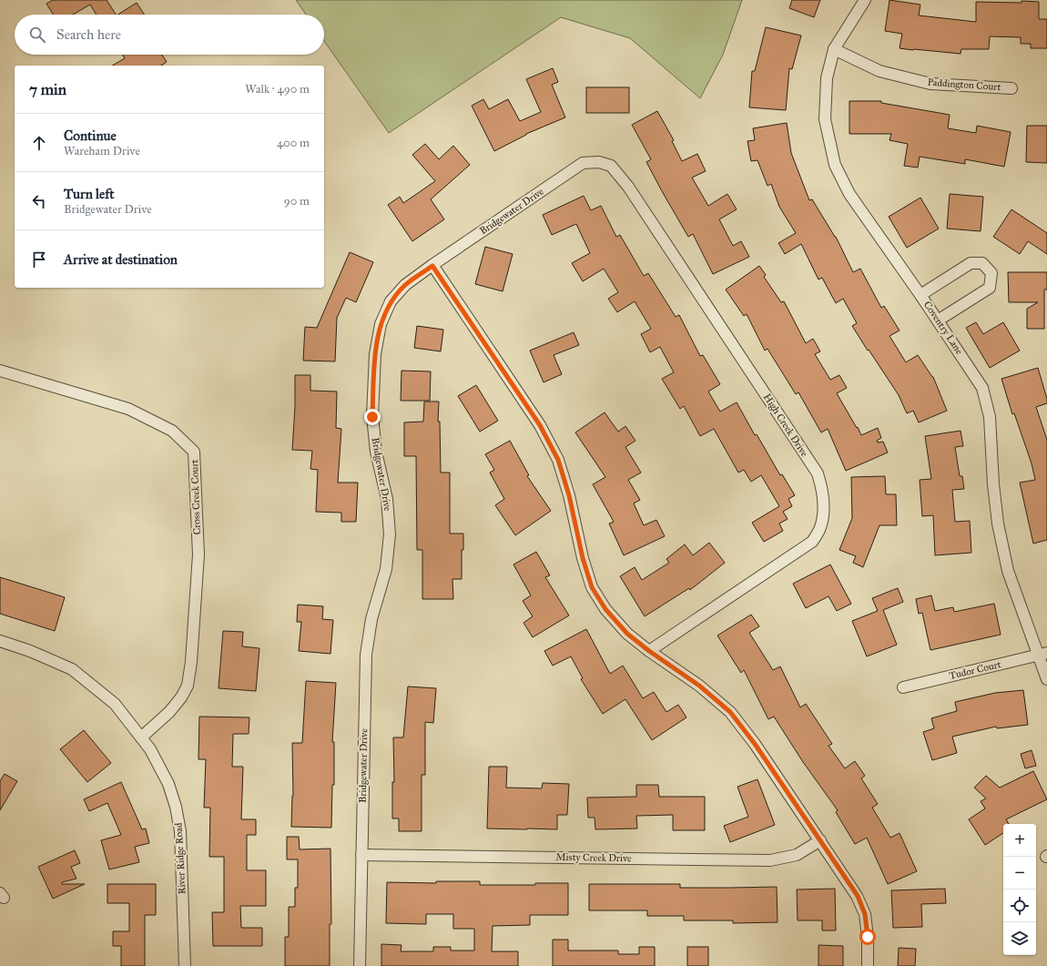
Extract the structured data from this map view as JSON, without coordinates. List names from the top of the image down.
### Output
{
  "streets": {
    "street": [
      "Paddington Court",
      "Bridgewater Drive",
      "Coventry Lane",
      "High Creek Drive",
      "Cross Creek Court",
      "Tudor Court",
      "Misty Creek Drive",
      "River Ridge Road"
    ]
  },
  "crossings": [
    ["Paddington Court", "Coventry Lane"],
    ["Bridgewater Drive", "High Creek Drive"],
    ["Bridgewater Drive", "Misty Creek Drive"],
    ["Coventry Lane", "Tudor Court"],
    ["Cross Creek Court", "River Ridge Road"]
  ],
  "page": {
    "search": "Search here",
    "heading": ["7 min", "Walk · 490 m"],
    "list": [
      ["Continue", "Wareham Drive", "400 m"],
      ["Turn left", "Bridgewater Drive", "90 m"],
      "Arrive at destination"
    ],
    "map_buttons": ["+", "−"]
  }
}
